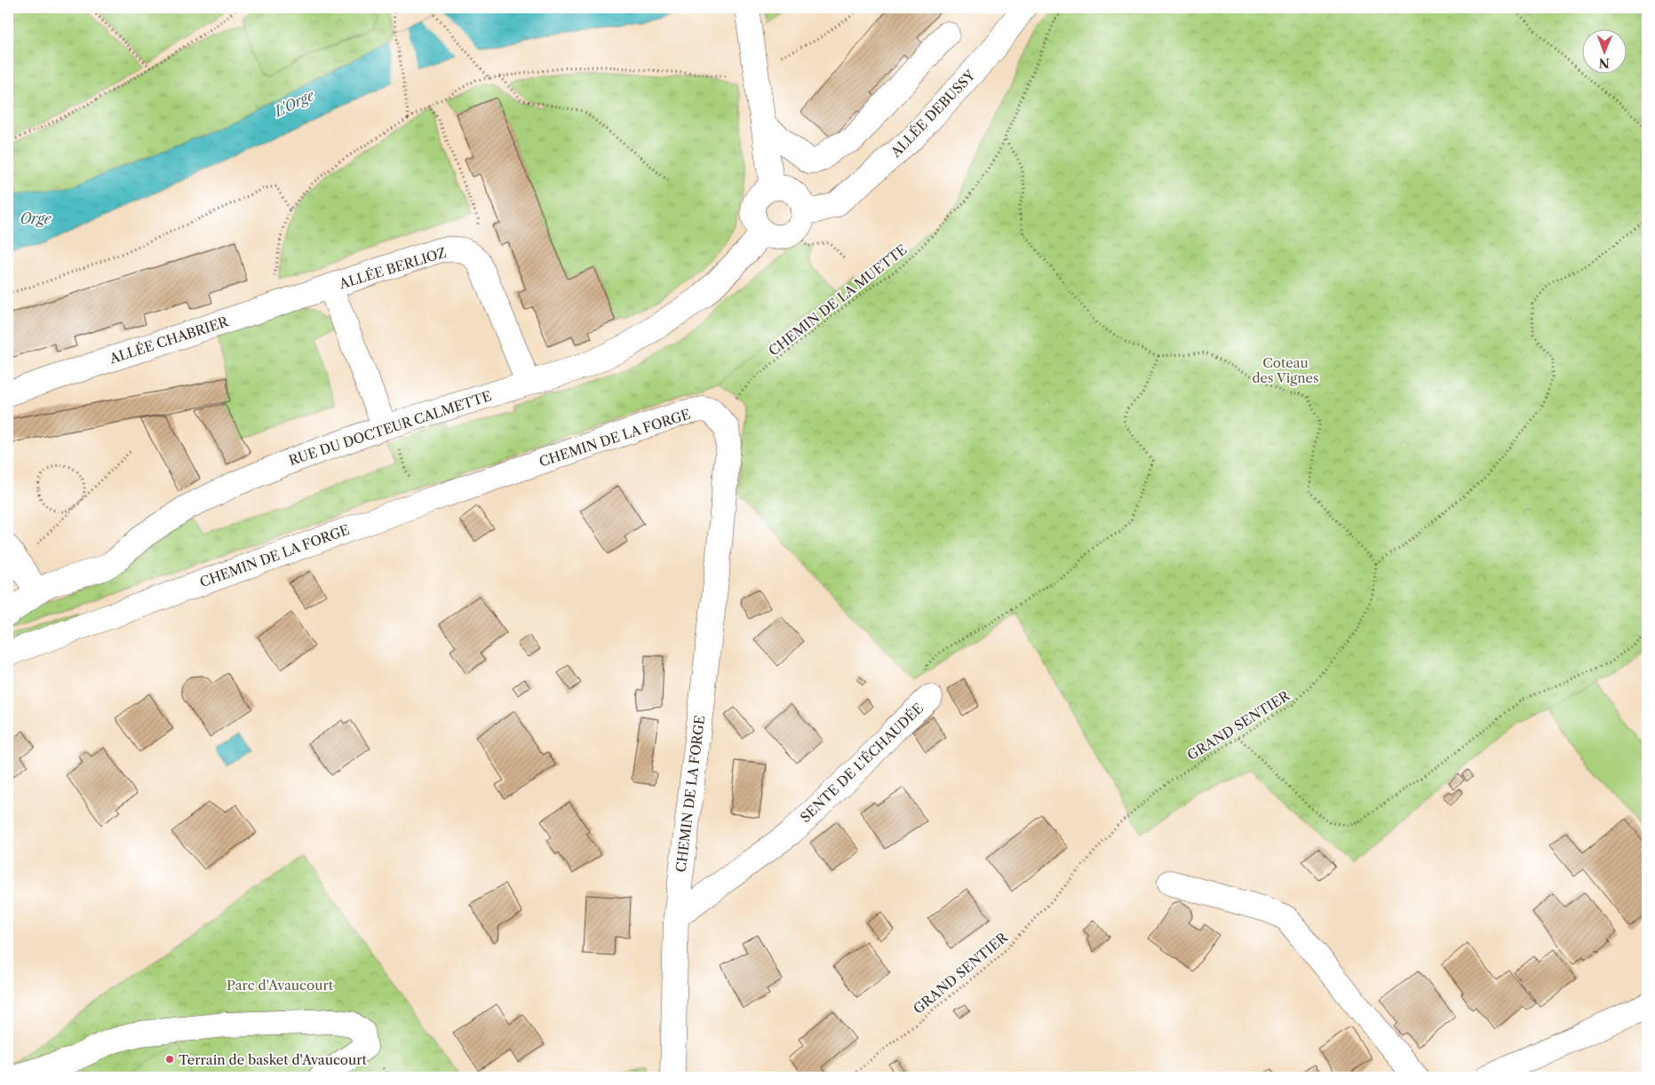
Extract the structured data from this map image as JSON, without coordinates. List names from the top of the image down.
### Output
{
  "streets": {
    "street": [
      "ALLÉE DEBUSSY",
      "ALLÉE BERLIOZ",
      "ALLÉE CHABRIER",
      "RUE DU DOCTEUR CALMETTE",
      "CHEMIN DE LA FORGE",
      "SENTE DE L'ÉCHAUDÉE"
    ],
    "path": ["CHEMIN DE LA MUETTE", "GRAND SENTIER"]
  },
  "crossings": [
    ["ALLÉE DEBUSSY", "RUE DU DOCTEUR CALMETTE"],
    ["ALLÉE BERLIOZ", "ALLÉE CHABRIER"],
    ["CHEMIN DE LA MUETTE", "CHEMIN DE LA FORGE"],
    ["CHEMIN DE LA FORGE", "SENTE DE L'ÉCHAUDÉE"]
  ],
  "water": ["L'Orge", "Orge"],
  "parks": ["Coteau des Vignes", "Parc d'Avaucourt"],
  "places": ["Terrain de basket d'Avaucourt"],
  "north": "bottom"
}
